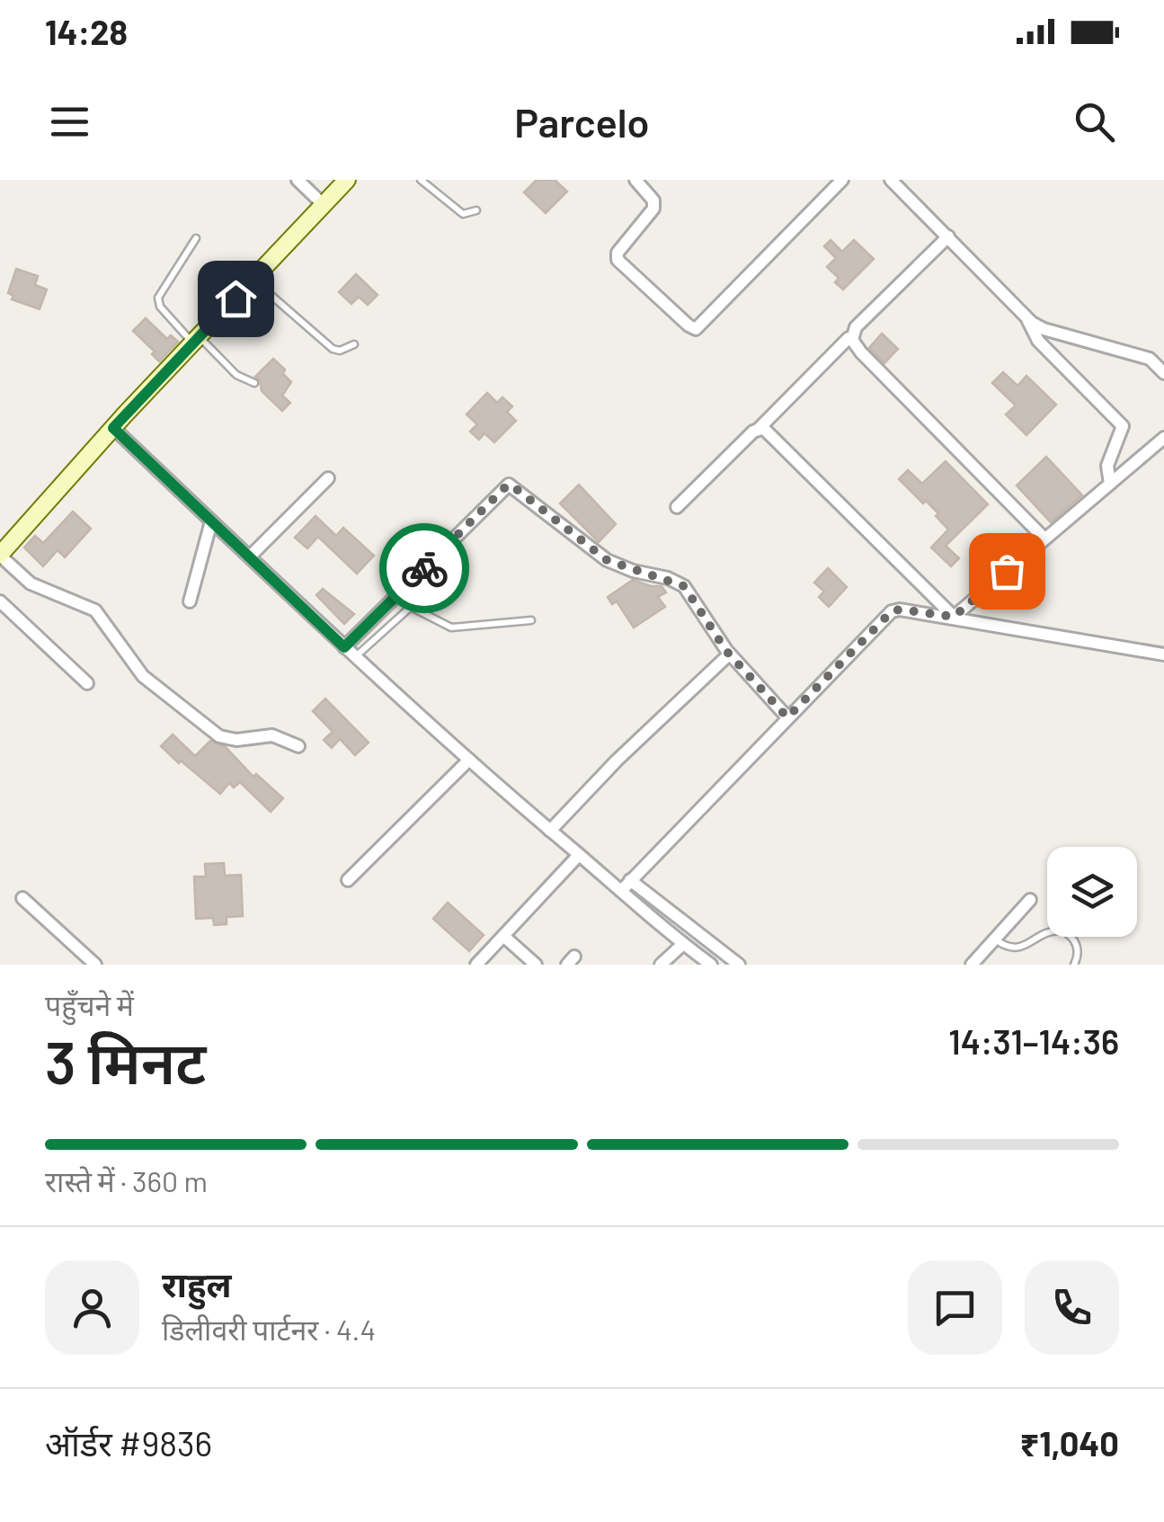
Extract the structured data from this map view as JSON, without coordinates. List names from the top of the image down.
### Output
{
  "page": {
    "status": "14:28",
    "header": "Parcelo",
    "heading": ["3 मिनट", "पहुँचने में", "14:31–14:36"],
    "panel": [
      "राहुल",
      "डिलीवरी पार्टनर · 4.4",
      "ऑर्डर #9836",
      "₹1,040"
    ],
    "bar": "रास्ते में · 360 m"
  }
}
